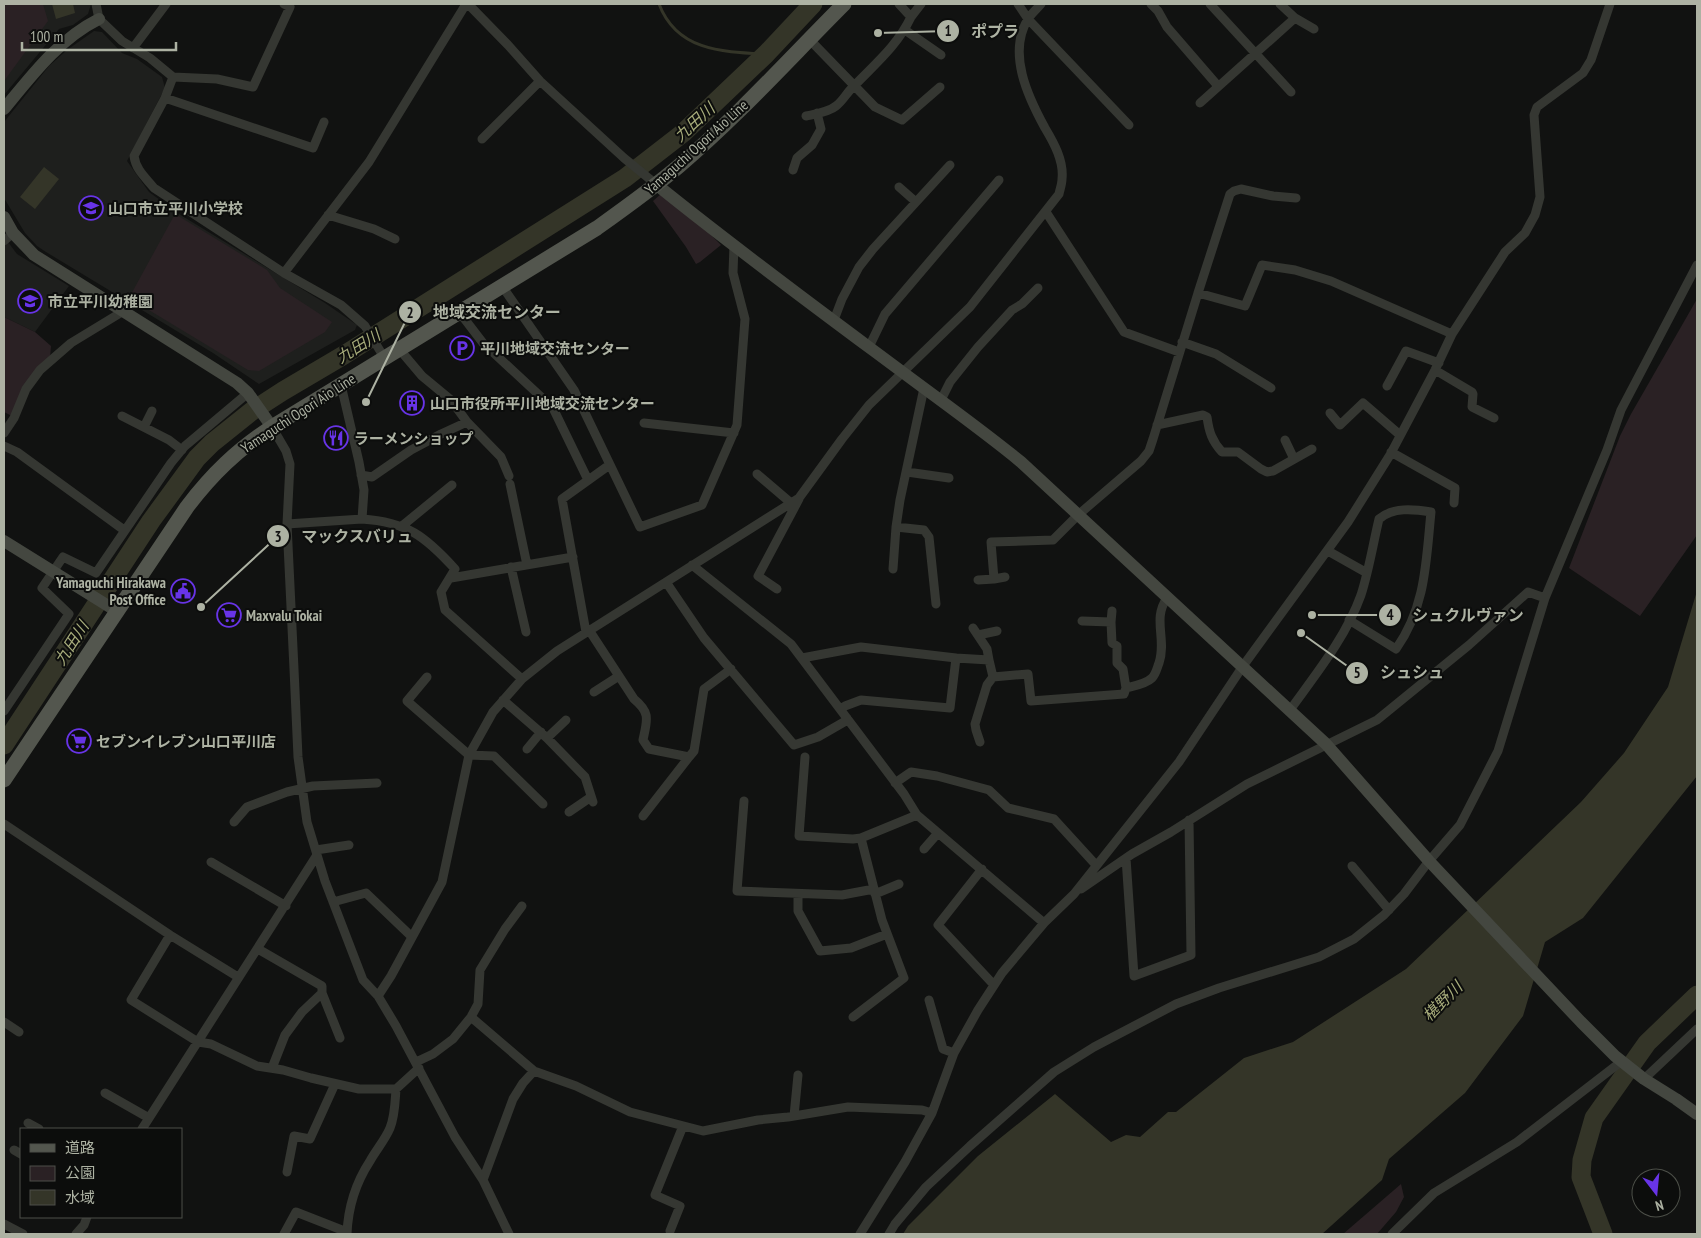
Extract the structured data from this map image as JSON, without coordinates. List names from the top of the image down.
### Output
{
  "streets": {
    "main road": ["Yamaguchi Ogori Aio Line"]
  },
  "water": ["九田川", "椹野川"],
  "places": {
    "other": [
      "ポプラ",
      "地域交流センター",
      "マックスバリュ",
      "シュクルヴァン",
      "シュシュ"
    ],
    "school or university": ["山口市立平川小学校", "市立平川幼稚園"],
    "parking": ["平川地域交流センター"],
    "building": ["山口市役所平川地域交流センター"],
    "restaurant": ["ラーメンショップ"],
    "public building": ["Yamaguchi Hirakawa Post Office"],
    "supermarket": ["Maxvalu Tokai", "セブンイレブン山口平川店"]
  },
  "legend": ["道路", "公園", "水域"],
  "scale_bar": "100 m",
  "north": "bottom"
}
